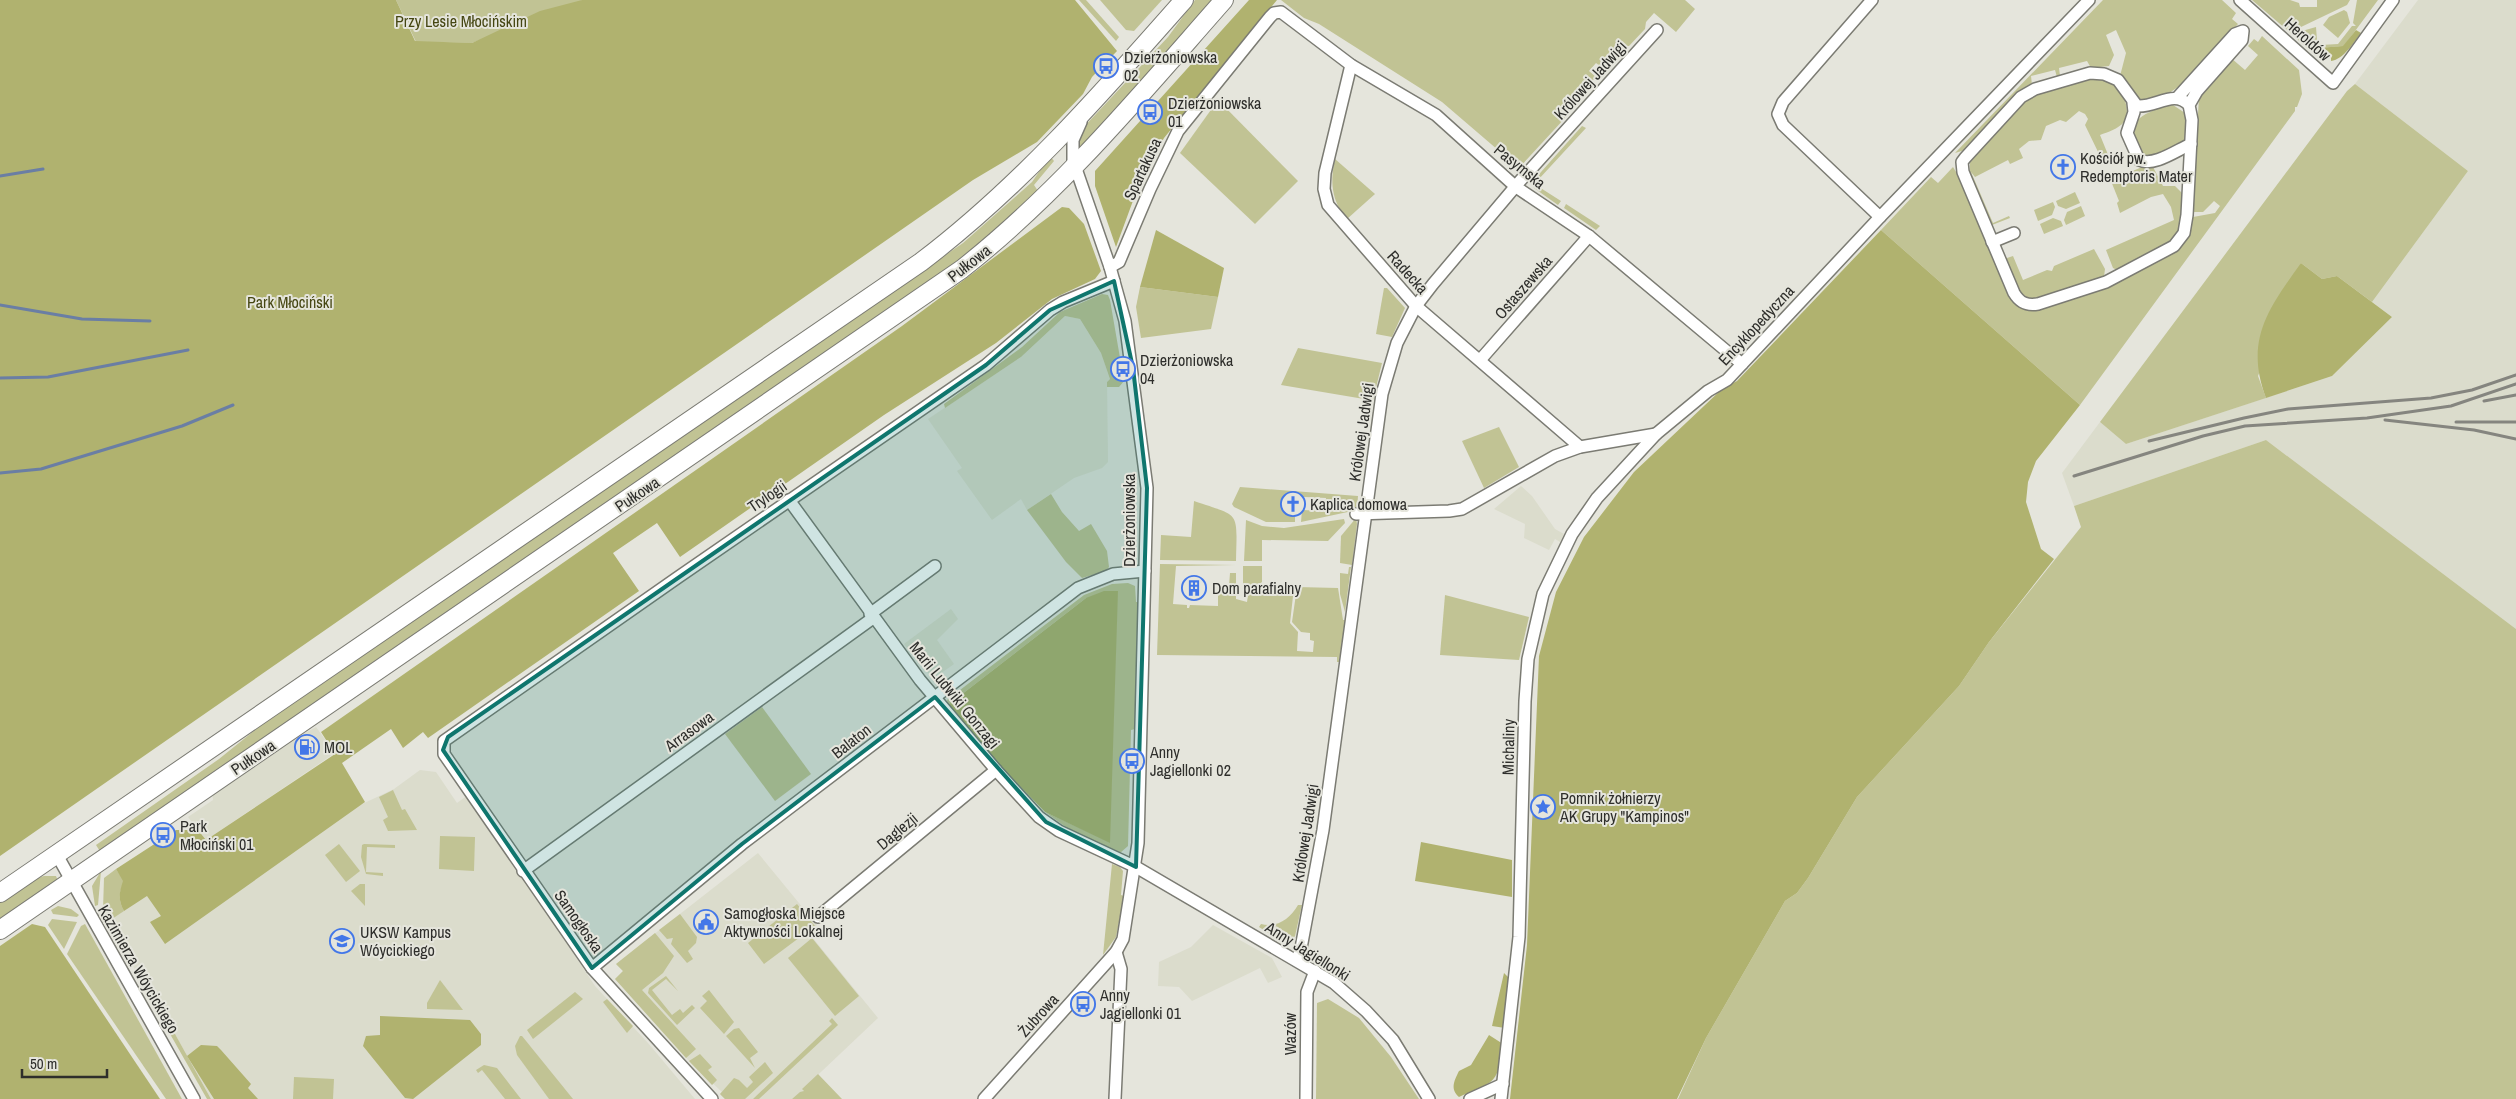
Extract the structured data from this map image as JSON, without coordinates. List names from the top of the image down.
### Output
{
  "streets": {
    "highway": ["Pułkowa"],
    "street": [
      "Heroldów",
      "Królowej Jadwigi",
      "Pasymska",
      "Spartakusa",
      "Radecka",
      "Ostaszewska",
      "Encyklopedyczna",
      "Trylogii",
      "Dzierżoniowska",
      "Marii Ludwiki Gonzagi",
      "Arrasowa",
      "Balaton",
      "Michaliny",
      "Daglezji",
      "Samogłoska",
      "Anny Jagiellonki",
      "Kazimierza Wóycickiego",
      "Żubrowa",
      "Wazów"
    ]
  },
  "crossings": [
    ["Królowej Jadwigi", "Pasymska"],
    ["Królowej Jadwigi", "Radecka"],
    ["Królowej Jadwigi", "Anny Jagiellonki"],
    ["Pasymska", "Spartakusa"],
    ["Pasymska", "Radecka"],
    ["Pasymska", "Ostaszewska"],
    ["Pasymska", "Encyklopedyczna"],
    ["Spartakusa", "Dzierżoniowska"],
    ["Pułkowa", "Dzierżoniowska"],
    ["Pułkowa", "Kazimierza Wóycickiego"],
    ["Radecka", "Ostaszewska"],
    ["Encyklopedyczna", "Michaliny"],
    ["Trylogii", "Dzierżoniowska"],
    ["Trylogii", "Marii Ludwiki Gonzagi"],
    ["Trylogii", "Samogłoska"],
    ["Dzierżoniowska", "Marii Ludwiki Gonzagi"],
    ["Dzierżoniowska", "Balaton"],
    ["Dzierżoniowska", "Anny Jagiellonki"],
    ["Dzierżoniowska", "Żubrowa"],
    ["Marii Ludwiki Gonzagi", "Arrasowa"],
    ["Marii Ludwiki Gonzagi", "Balaton"],
    ["Marii Ludwiki Gonzagi", "Daglezji"],
    ["Marii Ludwiki Gonzagi", "Anny Jagiellonki"],
    ["Arrasowa", "Samogłoska"],
    ["Balaton", "Samogłoska"],
    ["Anny Jagiellonki", "Wazów"]
  ],
  "parks": ["Przy Lesie Młocińskim", "Park Młociński"],
  "places": {
    "bus stop": [
      "Dzierżoniowska 02",
      "Dzierżoniowska 01",
      "Dzierżoniowska 04",
      "Anny Jagiellonki 02",
      "Park Młociński 01",
      "Anny Jagiellonki 01"
    ],
    "church": ["Kościół pw. Redemptoris Mater", "Kaplica domowa"],
    "building": ["Dom parafialny"],
    "fuel station": ["MOL"],
    "place": ["Pomnik żołnierzy AK Grupy \"Kampinos\""],
    "public building": ["Samogłoska Miejsce Aktywności Lokalnej"],
    "school or university": ["UKSW Kampus Wóycickiego"]
  },
  "scale_bar": "50 m"
}
